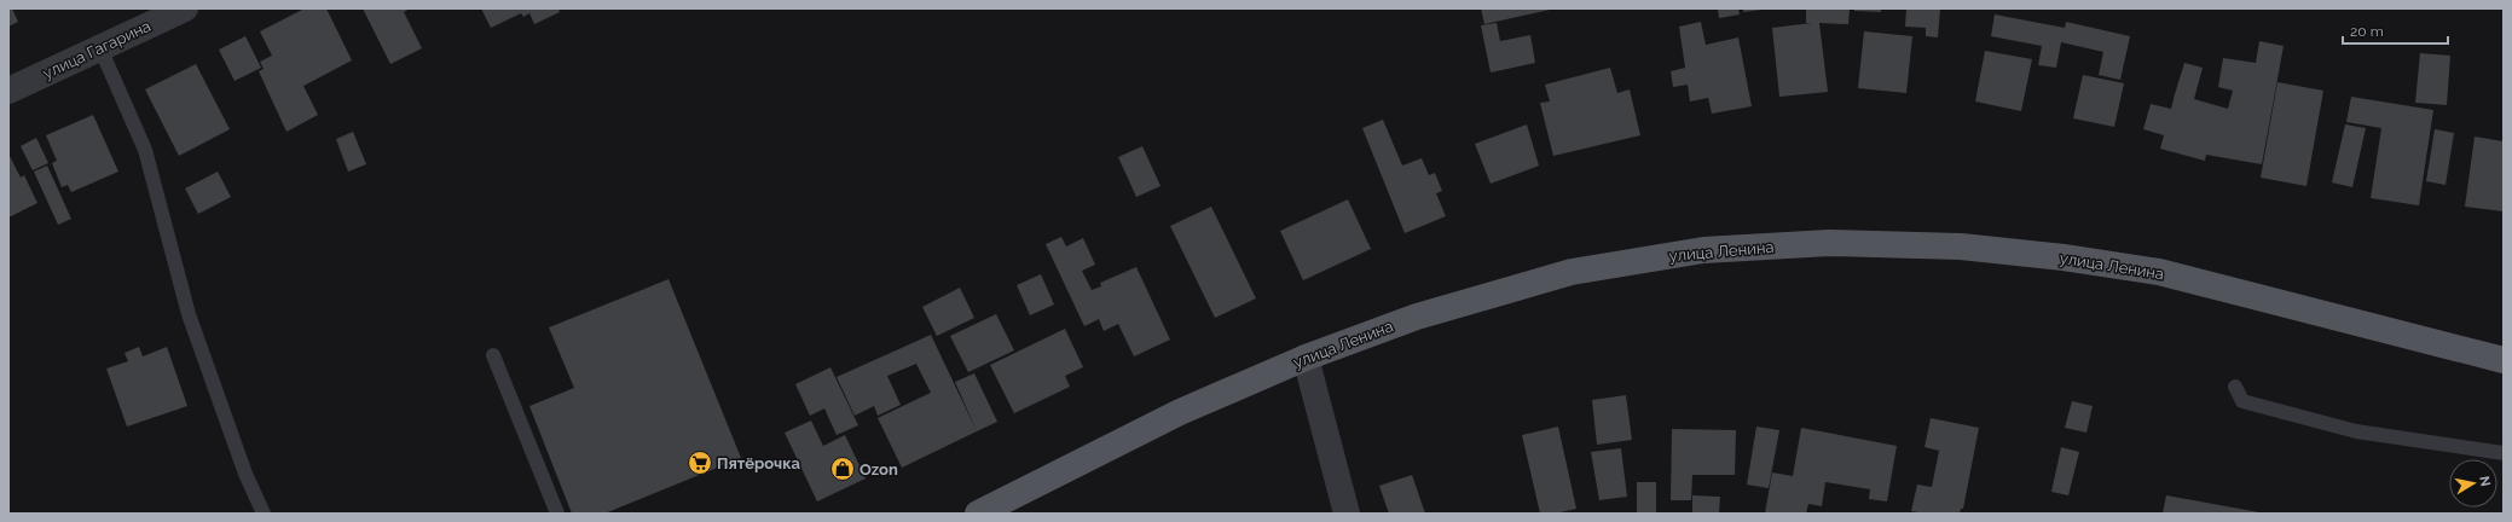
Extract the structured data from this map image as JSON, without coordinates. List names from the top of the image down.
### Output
{
  "streets": {
    "main road": ["улица Ленина"],
    "street": ["улица Гагарина"]
  },
  "places": {
    "supermarket": ["Пятёрочка"],
    "shop": ["Ozon"]
  },
  "scale_bar": "20 m",
  "north": "right"
}
